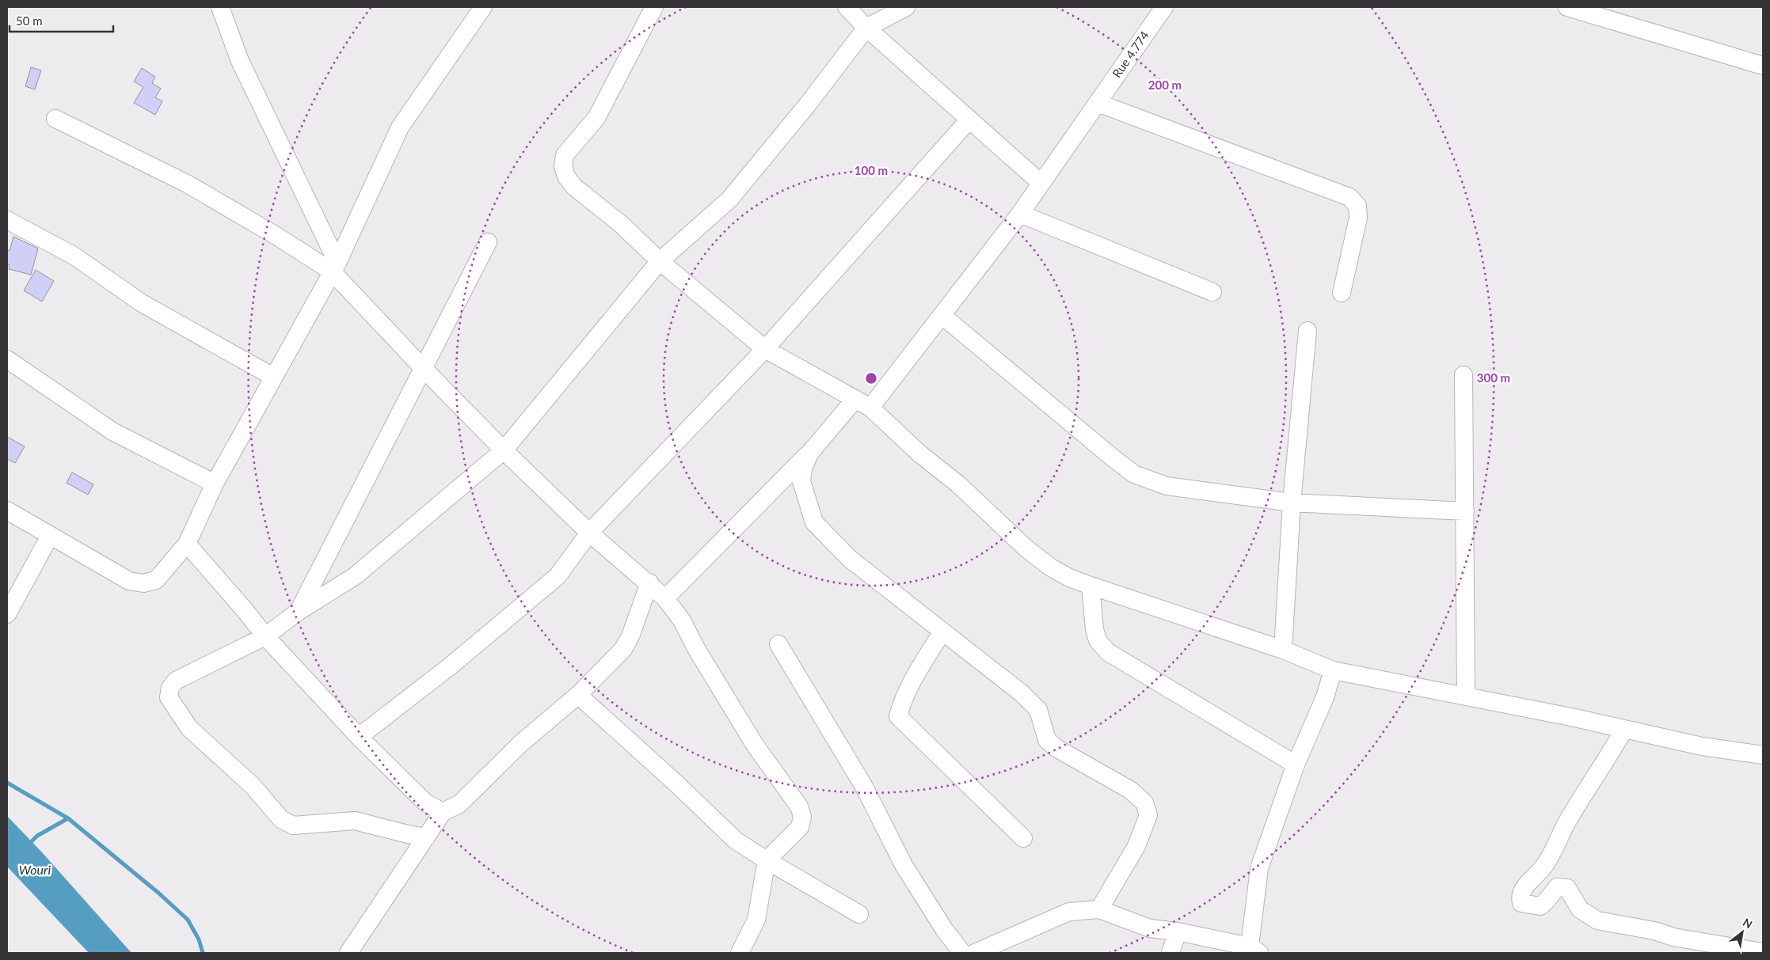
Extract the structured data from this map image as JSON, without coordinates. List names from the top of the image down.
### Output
{
  "streets": {
    "street": ["Rue 4.774"]
  },
  "water": ["Wouri"],
  "scale_bar": "50 m",
  "north": "top right",
  "rings": ["200 m", "100 m", "300 m"]
}
